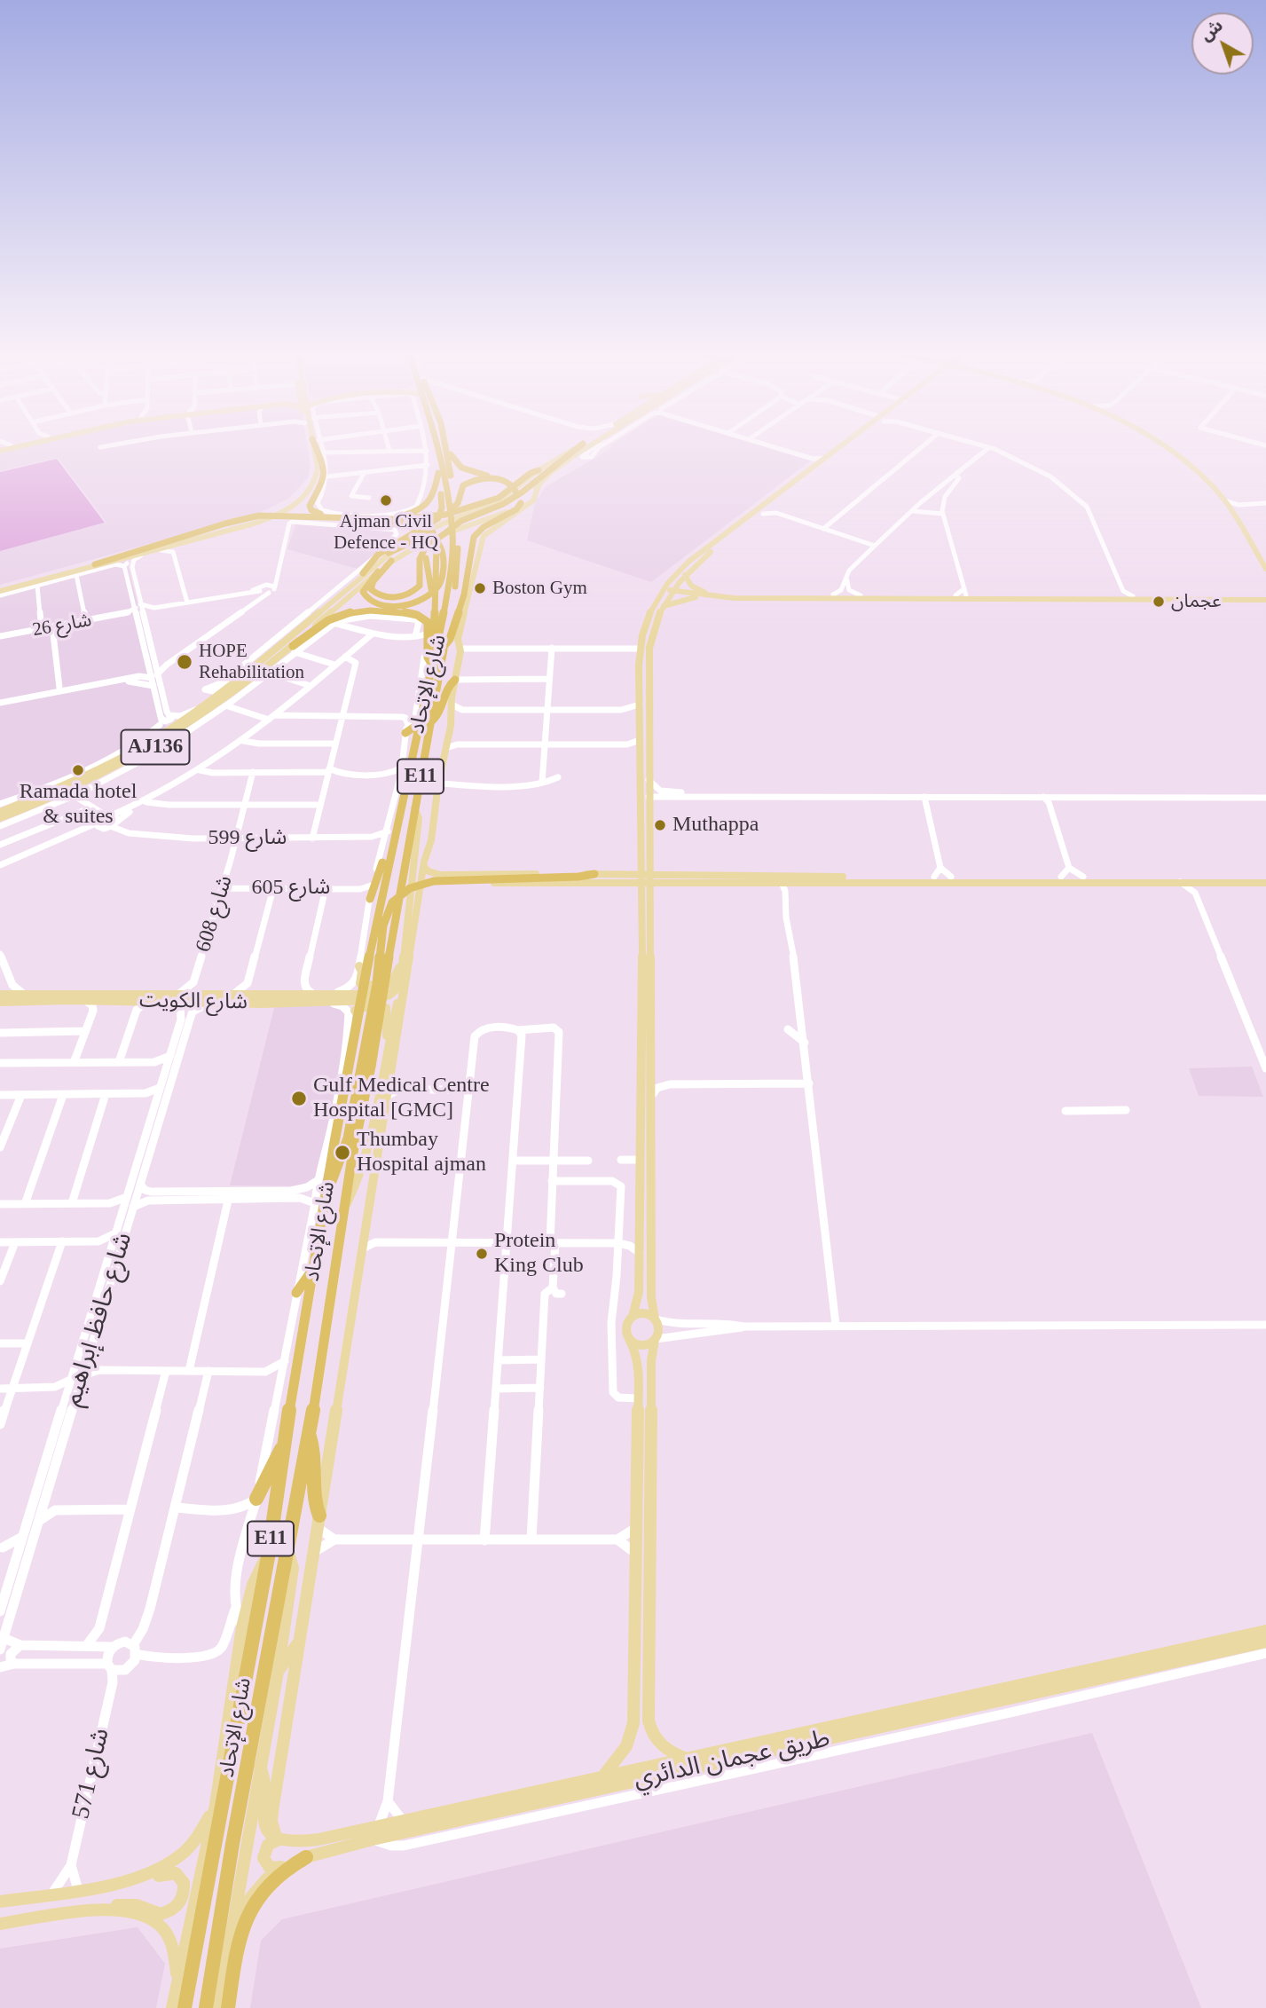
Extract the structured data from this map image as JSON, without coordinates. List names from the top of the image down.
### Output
{
  "streets": {
    "highway": ["شارع الإتحاد", "E11"],
    "main road": ["AJ136", "شارع الكويت", "طريق عجمان الدائري"],
    "street": [
      "شارع 26",
      "شارع 599",
      "شارع 605",
      "شارع 608",
      "شارع حافظ إبراهيم",
      "شارع 571"
    ]
  },
  "crossings": [
    ["شارع الإتحاد", "AJ136"],
    ["شارع 599", "شارع 608"],
    ["شارع 605", "شارع 608"],
    ["شارع 608", "شارع الكويت"]
  ],
  "places": [
    "Ajman Civil Defence - HQ",
    "Boston Gym",
    "عجمان",
    "HOPE Rehabilitation",
    "Ramada hotel & suites",
    "Muthappa",
    "Gulf Medical Centre Hospital [GMC]",
    "Thumbay Hospital ajman",
    "Protein King Club"
  ],
  "north": "top left"
}
